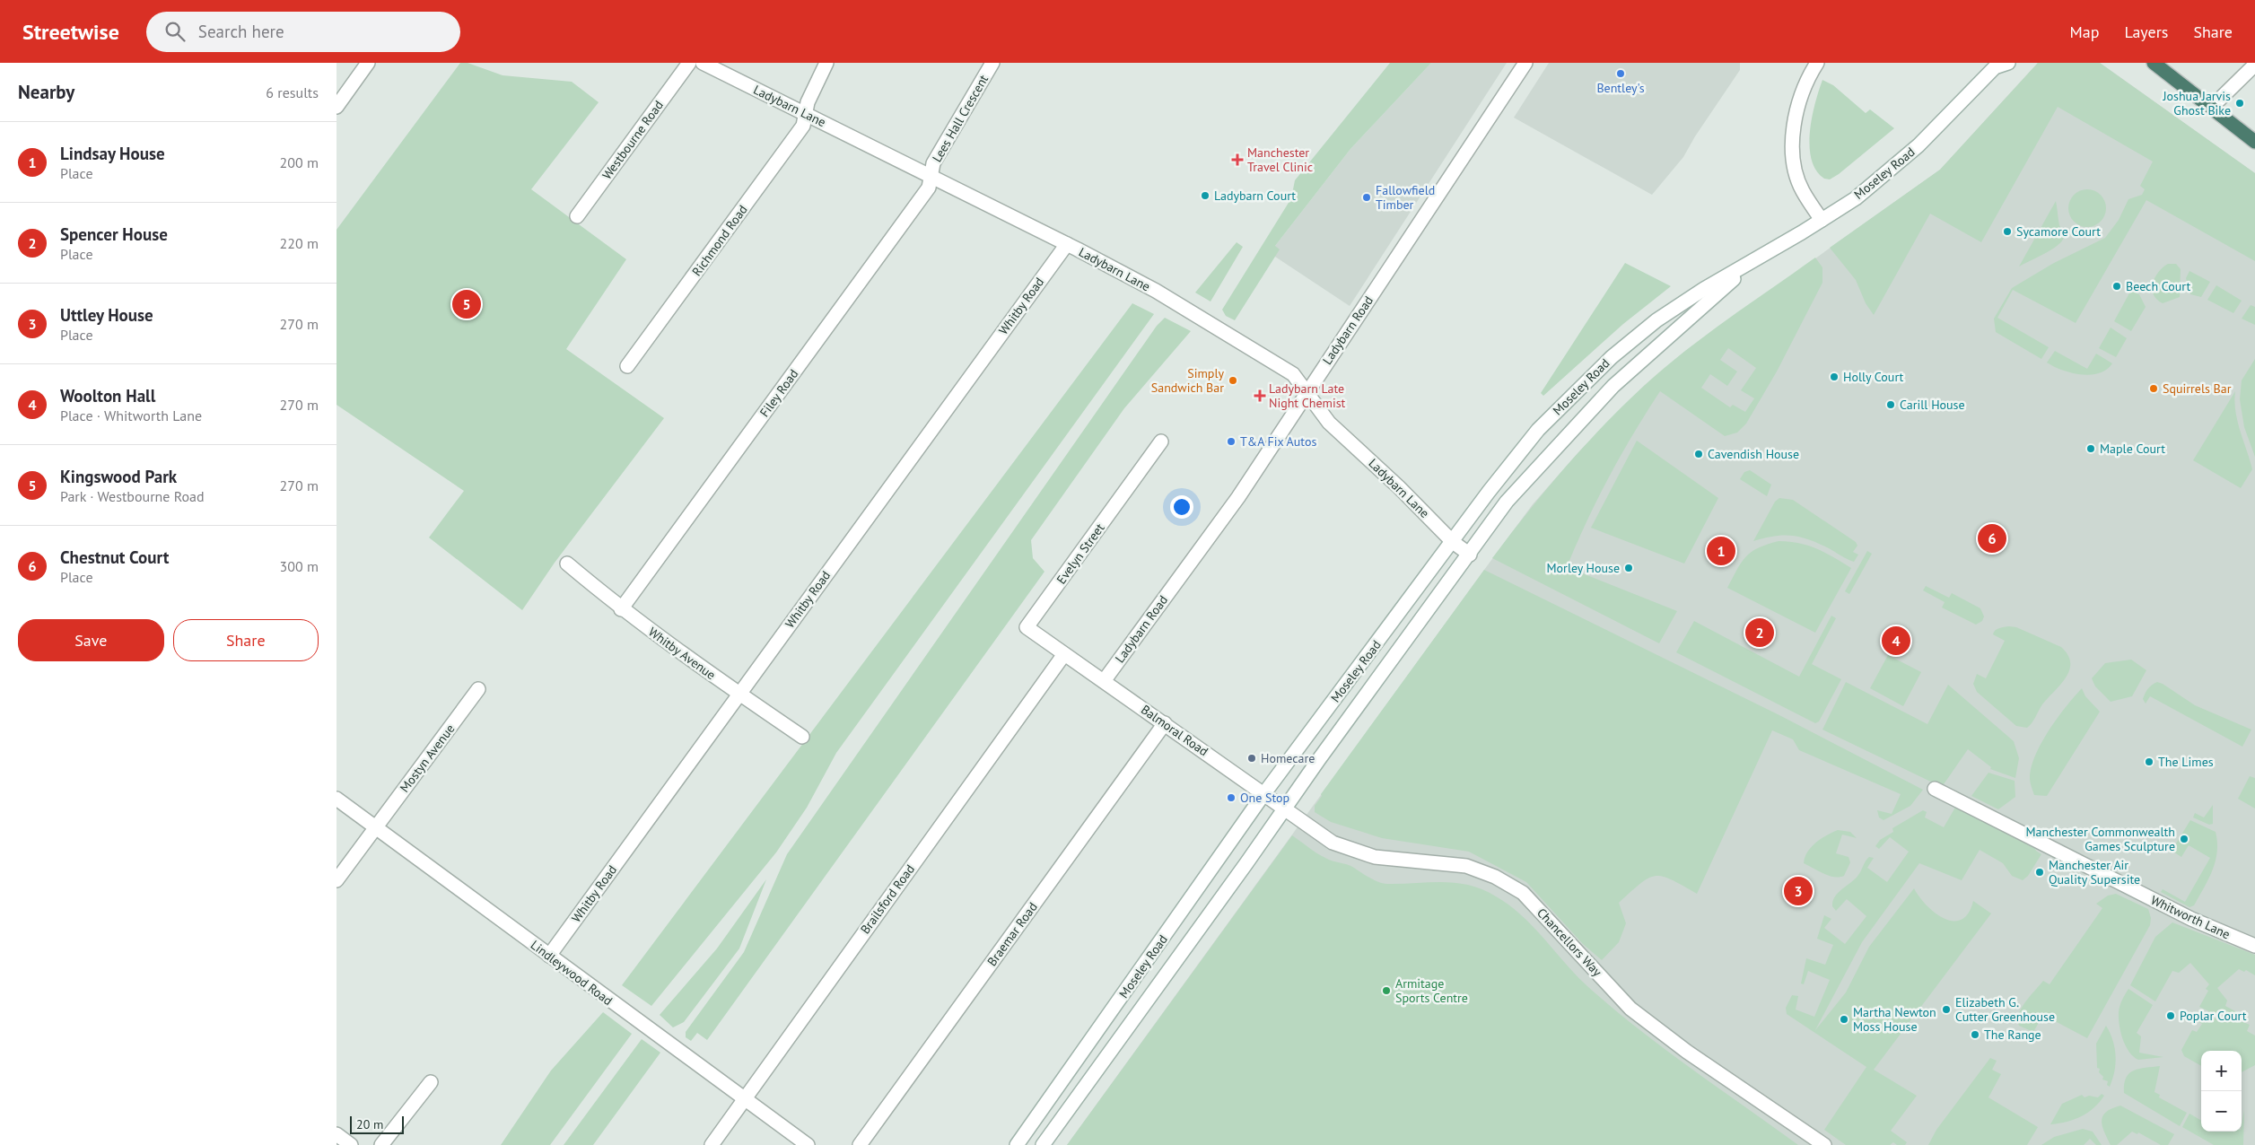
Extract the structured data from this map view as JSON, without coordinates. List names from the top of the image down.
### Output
{
  "streets": {
    "street": [
      "Ladybarn Lane",
      "Lees Hall Crescent",
      "Westbourne Road",
      "Moseley Road",
      "Richmond Road",
      "Whitby Road",
      "Ladybarn Road",
      "Filey Road",
      "Evelyn Street",
      "Whitby Avenue",
      "Balmoral Road",
      "Mostyn Avenue",
      "Brailsford Road",
      "Whitworth Lane",
      "Braemar Road",
      "Chancellors Way",
      "Lindleywood Road"
    ]
  },
  "crossings": [
    ["Ladybarn Lane", "Lees Hall Crescent"],
    ["Ladybarn Lane", "Moseley Road"],
    ["Ladybarn Lane", "Richmond Road"],
    ["Ladybarn Lane", "Whitby Road"],
    ["Ladybarn Lane", "Ladybarn Road"],
    ["Ladybarn Lane", "Filey Road"],
    ["Lees Hall Crescent", "Filey Road"],
    ["Moseley Road", "Balmoral Road"],
    ["Moseley Road", "Chancellors Way"],
    ["Whitby Road", "Whitby Avenue"],
    ["Whitby Road", "Lindleywood Road"],
    ["Ladybarn Road", "Balmoral Road"],
    ["Filey Road", "Whitby Avenue"],
    ["Evelyn Street", "Balmoral Road"],
    ["Evelyn Street", "Brailsford Road"],
    ["Balmoral Road", "Brailsford Road"],
    ["Balmoral Road", "Braemar Road"],
    ["Balmoral Road", "Chancellors Way"],
    ["Mostyn Avenue", "Lindleywood Road"],
    ["Brailsford Road", "Lindleywood Road"]
  ],
  "places": {
    "other": [
      "Bentley's",
      "Joshua Jarvis Ghost Bike",
      "Ladybarn Court",
      "Fallowfield Timber",
      "Sycamore Court",
      "Beech Court",
      "Holly Court",
      "Simply Sandwich Bar",
      "Squirrels Bar",
      "Carill House",
      "T&A Fix Autos",
      "Maple Court",
      "Cavendish House",
      "Morley House",
      "Homecare",
      "The Limes",
      "One Stop",
      "Manchester Commonwealth Games Sculpture",
      "Manchester Air Quality Supersite",
      "Armitage Sports Centre",
      "Elizabeth G. Cutter Greenhouse",
      "Poplar Court",
      "Martha Newton Moss House",
      "The Range"
    ],
    "health": ["Manchester Travel Clinic", "Ladybarn Late Night Chemist"]
  },
  "scale_bar": "20 m",
  "page": {
    "header": "Streetwise",
    "search": "Search here",
    "nav": ["Map", "Layers", "Share"],
    "heading": ["Nearby", "6 results"],
    "list": [
      {
        "mark": "1",
        "name": "Lindsay House",
        "note": "Place",
        "value": "200 m"
      },
      {
        "mark": "2",
        "name": "Spencer House",
        "note": "Place",
        "value": "220 m"
      },
      {
        "mark": "3",
        "name": "Uttley House",
        "note": "Place",
        "value": "270 m"
      },
      {
        "mark": "4",
        "name": "Woolton Hall",
        "note": "Place · Whitworth Lane",
        "value": "270 m"
      },
      {
        "mark": "5",
        "name": "Kingswood Park",
        "note": "Park · Westbourne Road",
        "value": "270 m"
      },
      {
        "mark": "6",
        "name": "Chestnut Court",
        "note": "Place",
        "value": "300 m"
      }
    ],
    "pins": [
      "5",
      "6",
      "1",
      "2",
      "4",
      "3"
    ],
    "buttons": ["Save", "Share"],
    "map_buttons": ["+", "−"],
    "scale": "20 m"
  }
}
